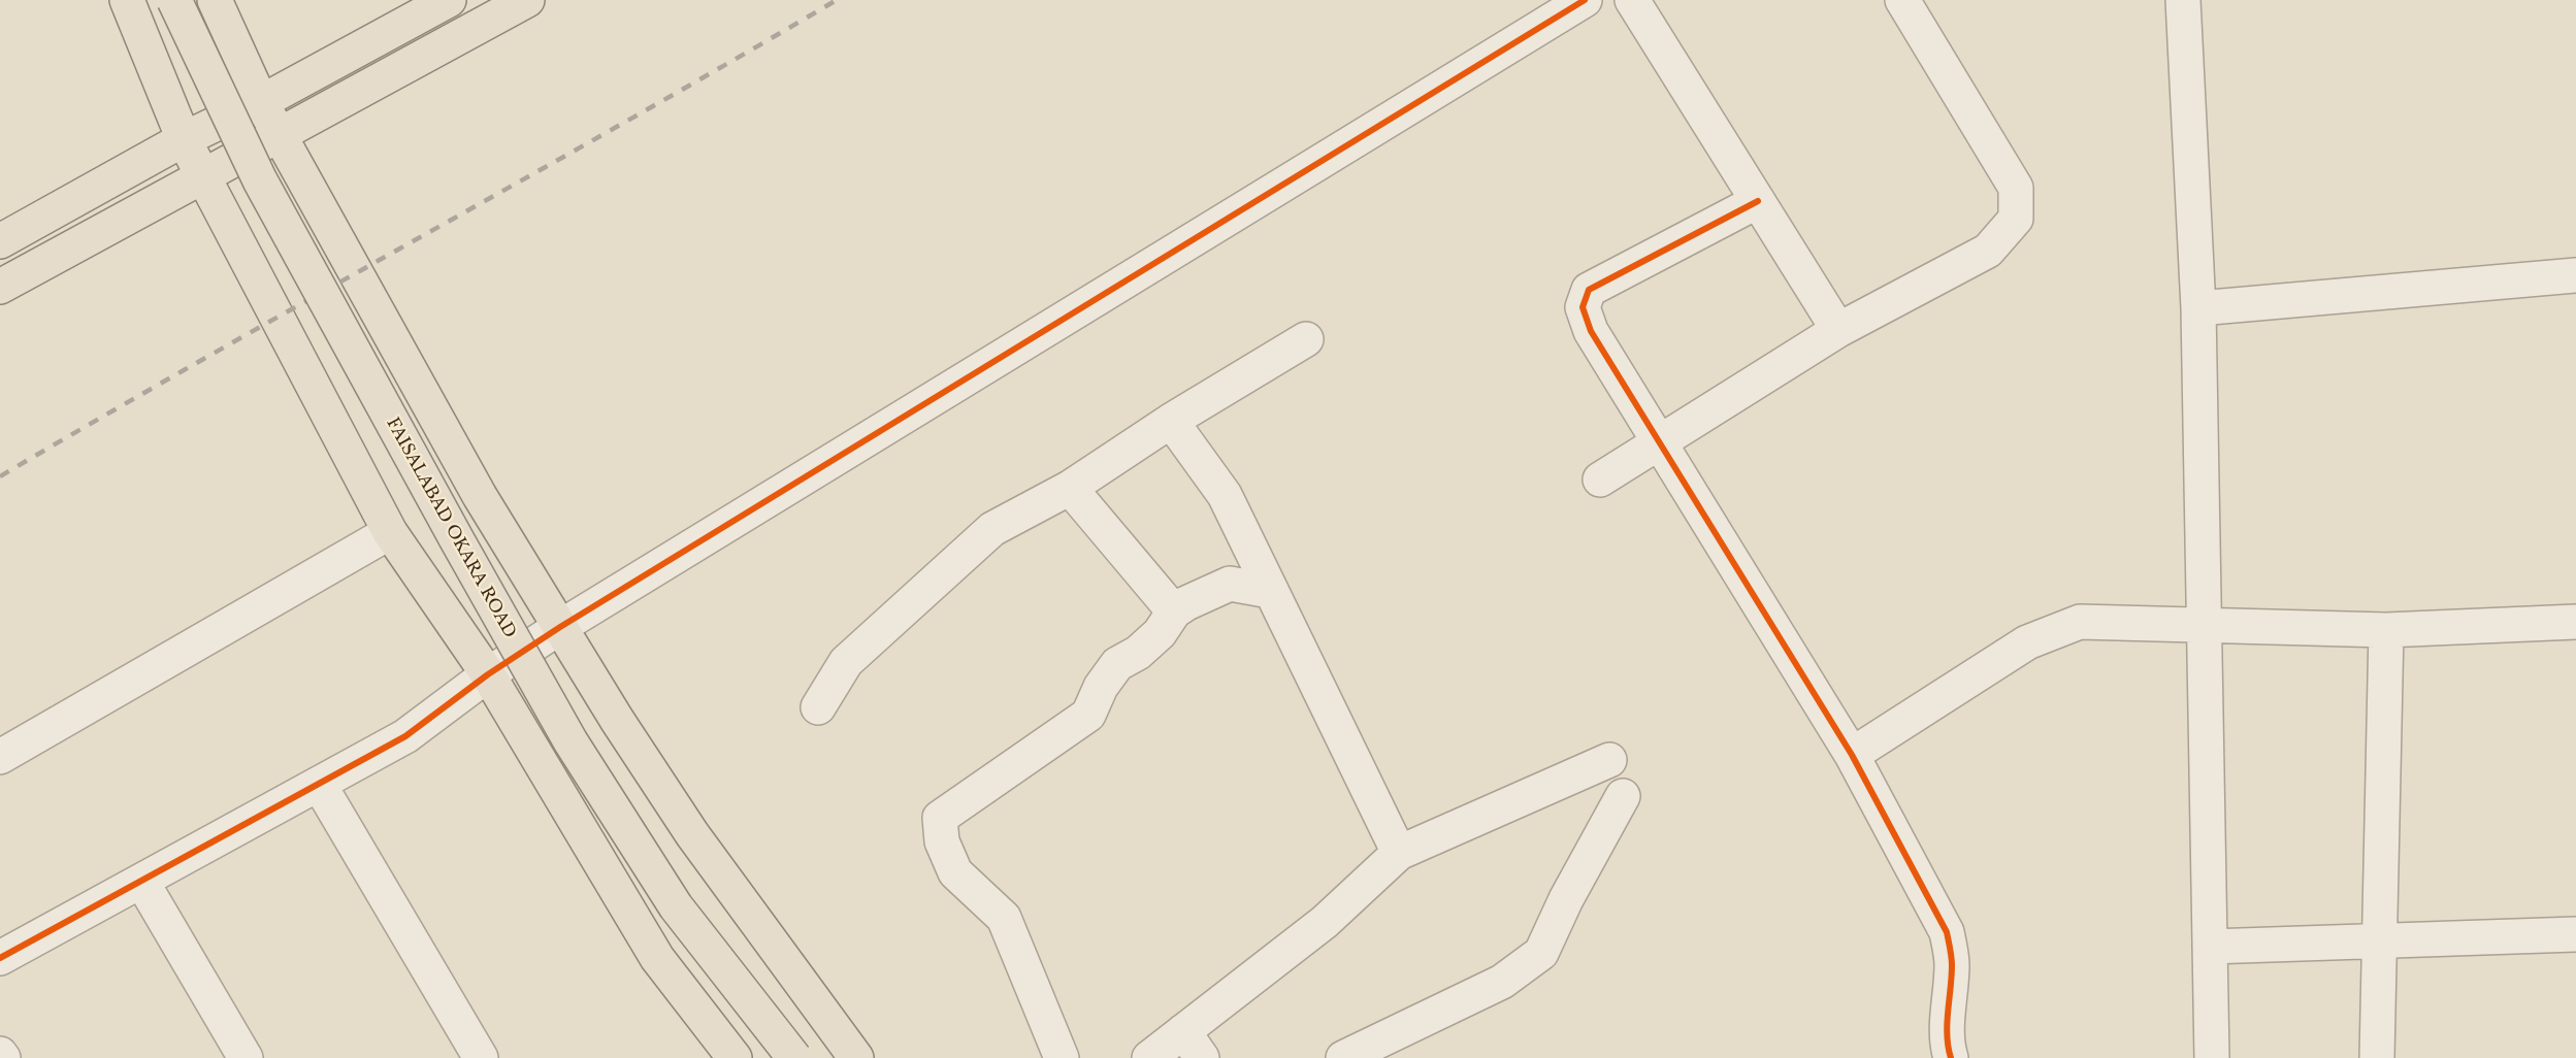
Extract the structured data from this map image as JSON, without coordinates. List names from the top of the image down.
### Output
{
  "streets": {
    "main road": ["FAISALABAD OKARA ROAD"]
  }
}
